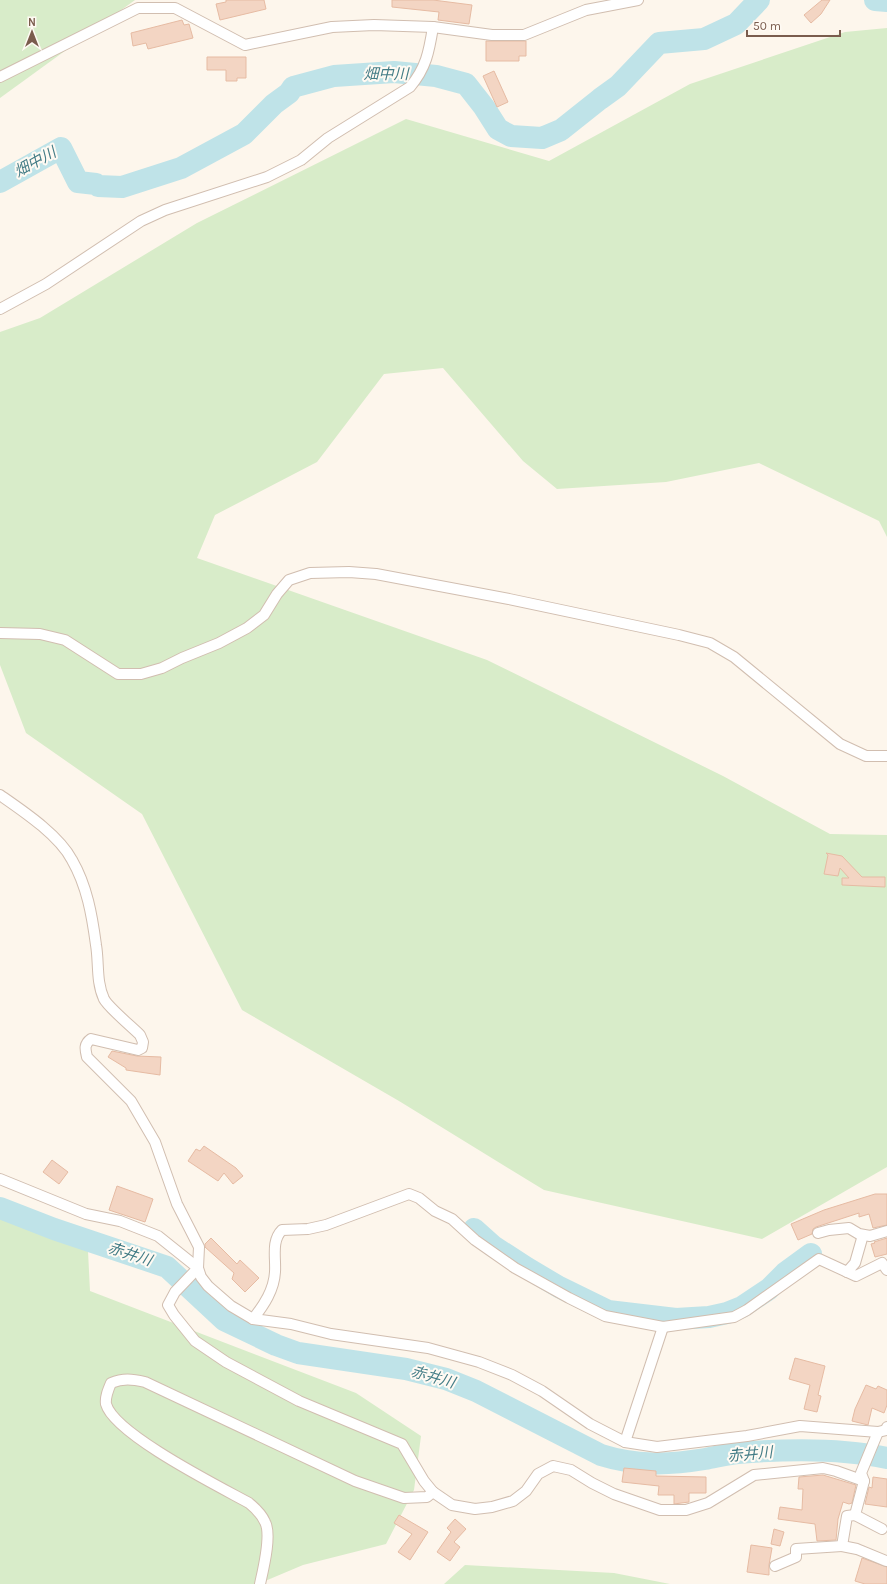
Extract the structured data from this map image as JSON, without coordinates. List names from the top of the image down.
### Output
{
  "water": ["畑中川", "赤井川"],
  "scale_bar": "50 m",
  "north": "top"
}
